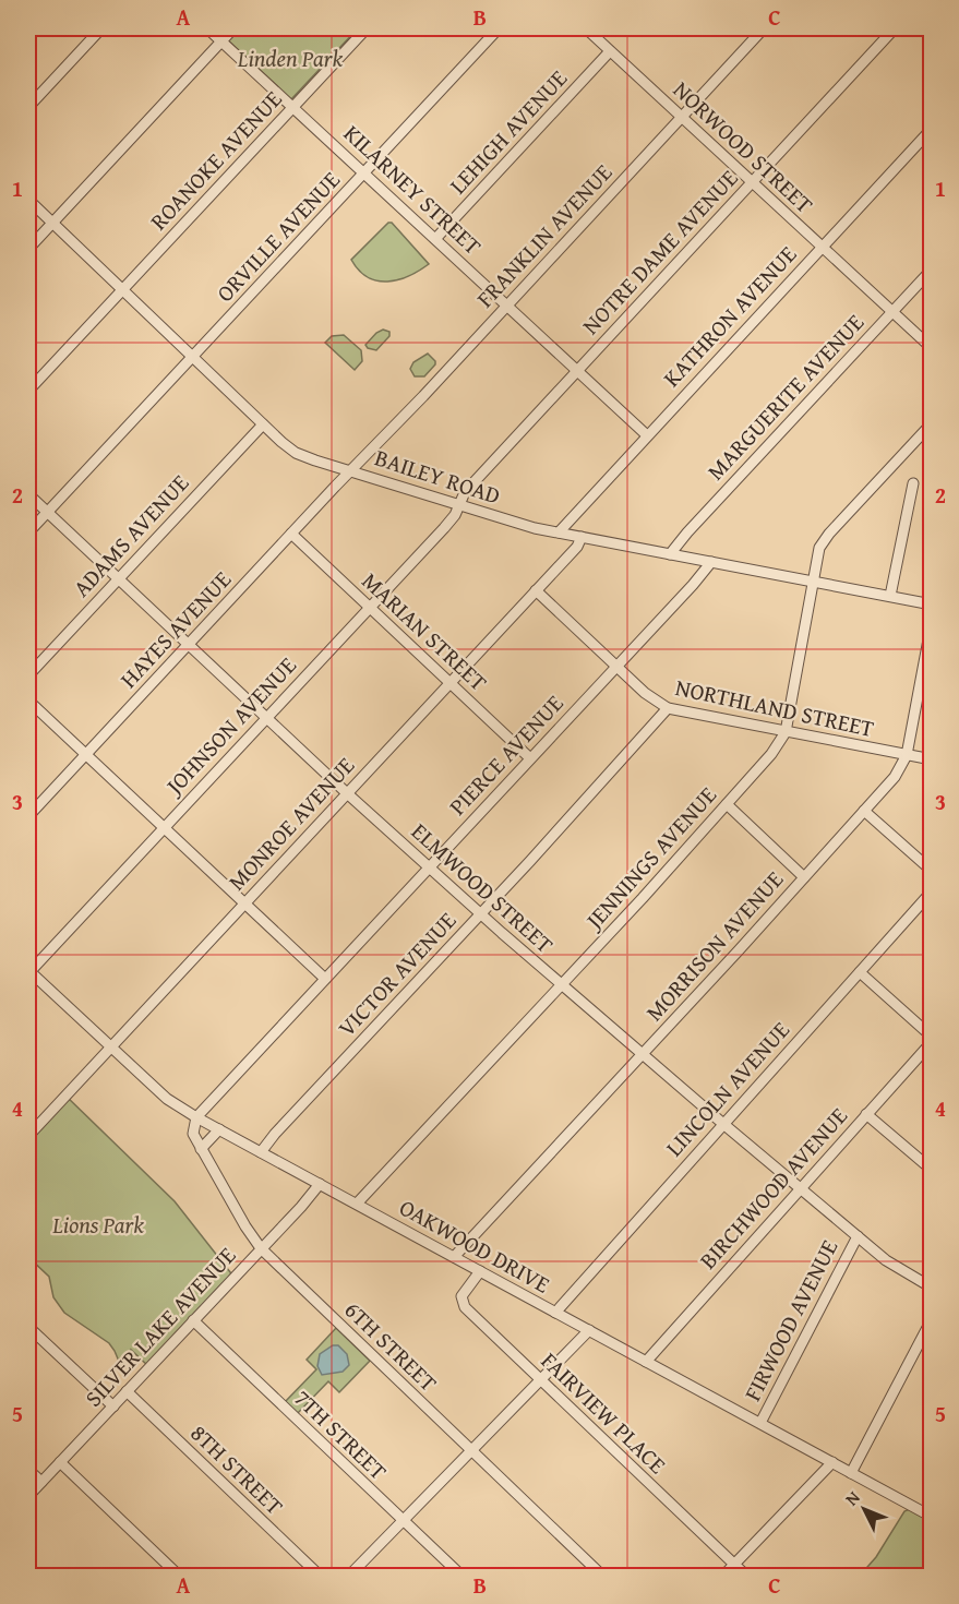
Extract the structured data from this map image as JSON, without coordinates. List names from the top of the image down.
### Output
{
  "streets": {
    "street": [
      "LEHIGH AVENUE",
      "NORWOOD STREET",
      "ROANOKE AVENUE",
      "KILARNEY STREET",
      "FRANKLIN AVENUE",
      "ORVILLE AVENUE",
      "NOTRE DAME AVENUE",
      "KATHRON AVENUE",
      "MARGUERITE AVENUE",
      "BAILEY ROAD",
      "ADAMS AVENUE",
      "HAYES AVENUE",
      "MARIAN STREET",
      "NORTHLAND STREET",
      "JOHNSON AVENUE",
      "PIERCE AVENUE",
      "MONROE AVENUE",
      "JENNINGS AVENUE",
      "ELMWOOD STREET",
      "MORRISON AVENUE",
      "VICTOR AVENUE",
      "LINCOLN AVENUE",
      "BIRCHWOOD AVENUE",
      "OAKWOOD DRIVE",
      "FIRWOOD AVENUE",
      "SILVER LAKE AVENUE",
      "6TH STREET",
      "FAIRVIEW PLACE",
      "7TH STREET",
      "8TH STREET"
    ]
  },
  "crossings": [
    ["LEHIGH AVENUE", "NORWOOD STREET"],
    ["LEHIGH AVENUE", "KILARNEY STREET"],
    ["NORWOOD STREET", "FRANKLIN AVENUE"],
    ["NORWOOD STREET", "NOTRE DAME AVENUE"],
    ["NORWOOD STREET", "KATHRON AVENUE"],
    ["NORWOOD STREET", "MARGUERITE AVENUE"],
    ["ROANOKE AVENUE", "KILARNEY STREET"],
    ["ROANOKE AVENUE", "BAILEY ROAD"],
    ["KILARNEY STREET", "FRANKLIN AVENUE"],
    ["KILARNEY STREET", "ORVILLE AVENUE"],
    ["KILARNEY STREET", "NOTRE DAME AVENUE"],
    ["KILARNEY STREET", "KATHRON AVENUE"],
    ["FRANKLIN AVENUE", "BAILEY ROAD"],
    ["FRANKLIN AVENUE", "HAYES AVENUE"],
    ["ORVILLE AVENUE", "BAILEY ROAD"],
    ["ORVILLE AVENUE", "ELMWOOD STREET"],
    ["NOTRE DAME AVENUE", "BAILEY ROAD"],
    ["NOTRE DAME AVENUE", "JOHNSON AVENUE"],
    ["KATHRON AVENUE", "BAILEY ROAD"],
    ["MARGUERITE AVENUE", "BAILEY ROAD"],
    ["BAILEY ROAD", "ADAMS AVENUE"],
    ["BAILEY ROAD", "HAYES AVENUE"],
    ["BAILEY ROAD", "JOHNSON AVENUE"],
    ["BAILEY ROAD", "PIERCE AVENUE"],
    ["BAILEY ROAD", "MONROE AVENUE"],
    ["BAILEY ROAD", "JENNINGS AVENUE"],
    ["ADAMS AVENUE", "ELMWOOD STREET"],
    ["HAYES AVENUE", "MARIAN STREET"],
    ["HAYES AVENUE", "ELMWOOD STREET"],
    ["MARIAN STREET", "JOHNSON AVENUE"],
    ["MARIAN STREET", "PIERCE AVENUE"],
    ["MARIAN STREET", "MONROE AVENUE"],
    ["NORTHLAND STREET", "PIERCE AVENUE"],
    ["NORTHLAND STREET", "MONROE AVENUE"],
    ["NORTHLAND STREET", "JENNINGS AVENUE"],
    ["NORTHLAND STREET", "MORRISON AVENUE"],
    ["NORTHLAND STREET", "VICTOR AVENUE"],
    ["JOHNSON AVENUE", "ELMWOOD STREET"],
    ["JOHNSON AVENUE", "OAKWOOD DRIVE"],
    ["PIERCE AVENUE", "ELMWOOD STREET"],
    ["PIERCE AVENUE", "OAKWOOD DRIVE"],
    ["PIERCE AVENUE", "6TH STREET"],
    ["MONROE AVENUE", "ELMWOOD STREET"],
    ["MONROE AVENUE", "OAKWOOD DRIVE"],
    ["JENNINGS AVENUE", "ELMWOOD STREET"],
    ["JENNINGS AVENUE", "OAKWOOD DRIVE"],
    ["ELMWOOD STREET", "MORRISON AVENUE"],
    ["ELMWOOD STREET", "VICTOR AVENUE"],
    ["ELMWOOD STREET", "LINCOLN AVENUE"],
    ["ELMWOOD STREET", "BIRCHWOOD AVENUE"],
    ["ELMWOOD STREET", "FIRWOOD AVENUE"],
    ["MORRISON AVENUE", "OAKWOOD DRIVE"],
    ["VICTOR AVENUE", "OAKWOOD DRIVE"],
    ["LINCOLN AVENUE", "OAKWOOD DRIVE"],
    ["BIRCHWOOD AVENUE", "OAKWOOD DRIVE"],
    ["OAKWOOD DRIVE", "FIRWOOD AVENUE"],
    ["OAKWOOD DRIVE", "SILVER LAKE AVENUE"],
    ["OAKWOOD DRIVE", "6TH STREET"],
    ["OAKWOOD DRIVE", "FAIRVIEW PLACE"],
    ["SILVER LAKE AVENUE", "6TH STREET"],
    ["SILVER LAKE AVENUE", "7TH STREET"],
    ["SILVER LAKE AVENUE", "8TH STREET"]
  ],
  "parks": ["Linden Park", "Lions Park"],
  "north": "top left",
  "grid": {
    "columns": ["A", "B", "C"],
    "rows": [
      "1",
      "2",
      "3",
      "4",
      "5"
    ]
  }
}
